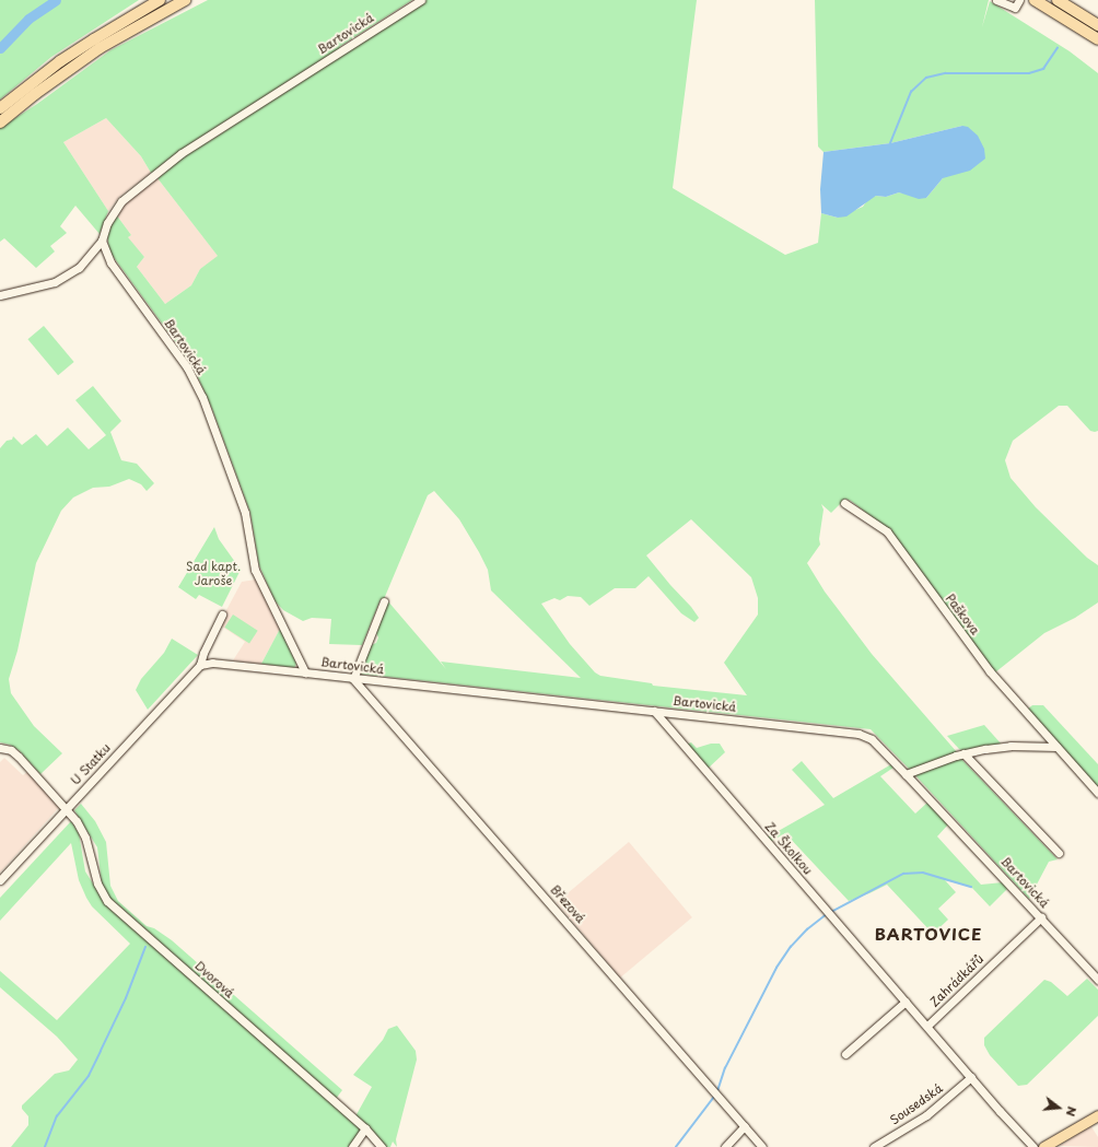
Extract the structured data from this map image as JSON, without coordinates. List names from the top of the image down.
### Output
{
  "streets": {
    "street": [
      "Bartovická",
      "Paškova",
      "U Statku",
      "Za Školkou",
      "Březová",
      "Dvorová",
      "Zahrádkářů",
      "Sousedská"
    ]
  },
  "crossings": [
    ["Bartovická", "Za Školkou"],
    ["Bartovická", "Březová"],
    ["Bartovická", "Zahrádkářů"],
    ["U Statku", "Dvorová"],
    ["Za Školkou", "Zahrádkářů"],
    ["Za Školkou", "Sousedská"]
  ],
  "districts": ["BARTOVICE"],
  "parks": ["Sad kapt. Jaroše"],
  "north": "right"
}
